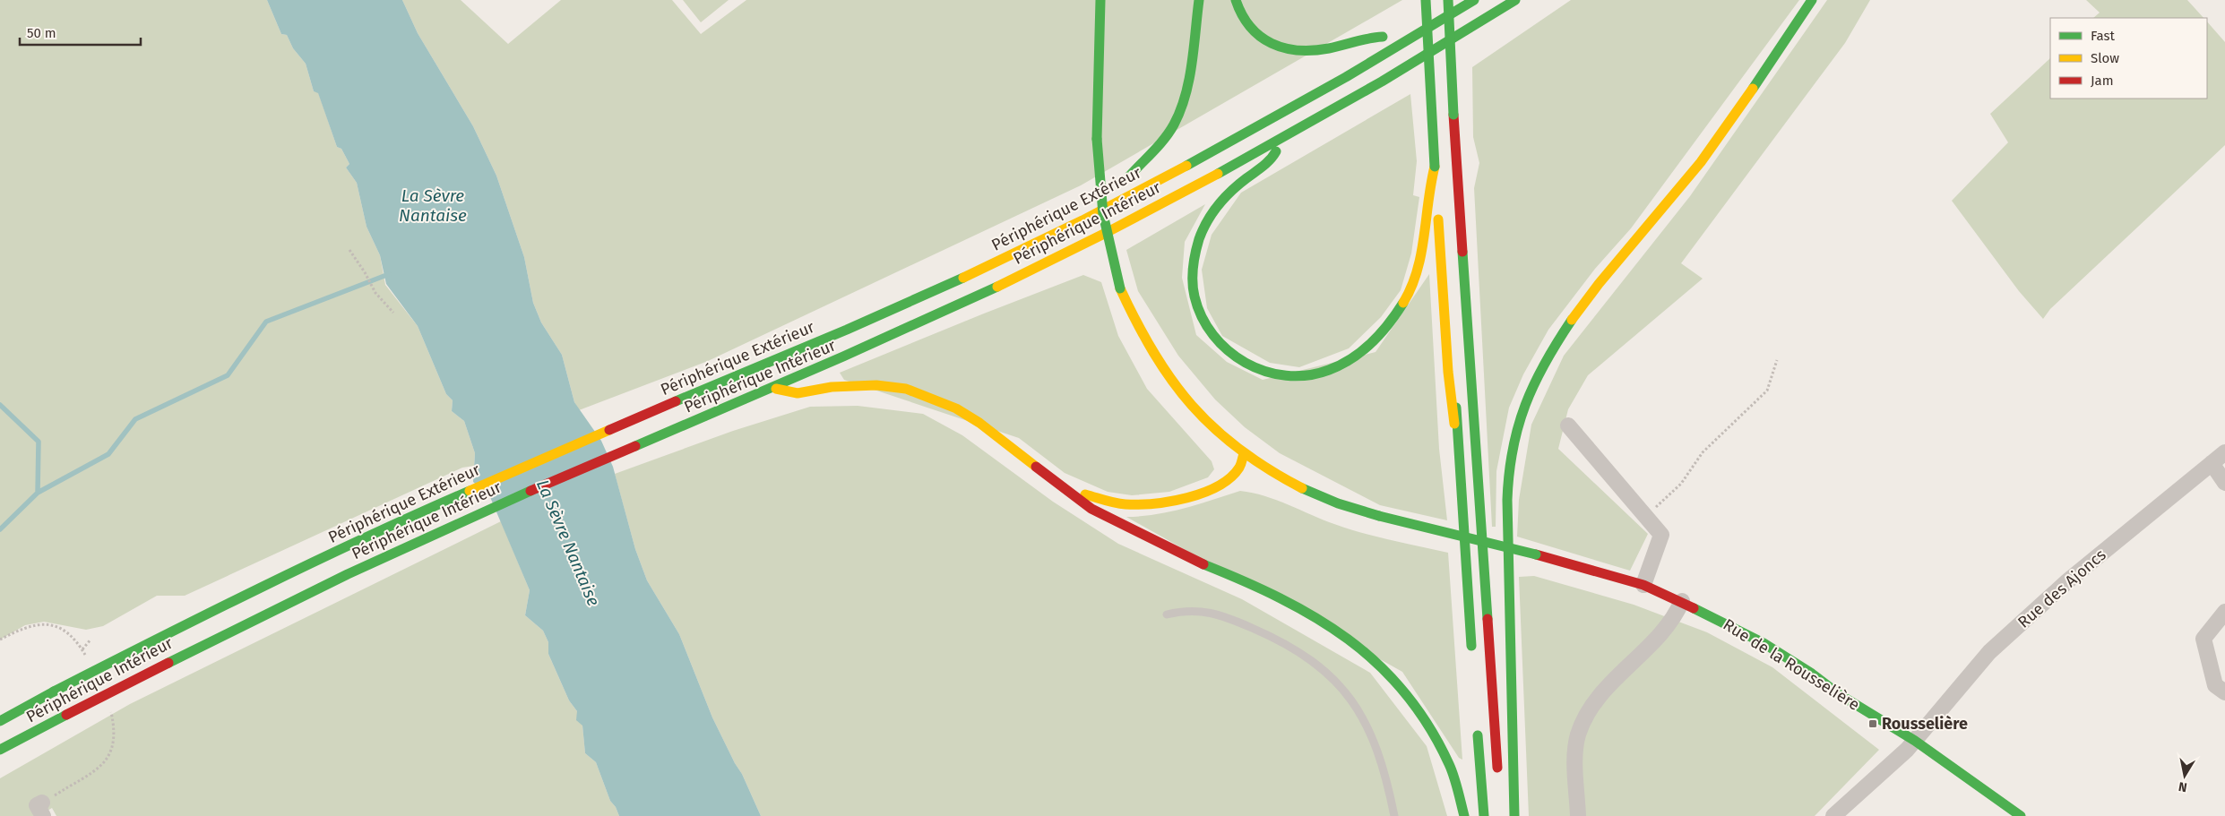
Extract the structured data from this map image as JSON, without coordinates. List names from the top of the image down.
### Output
{
  "streets": {
    "main road": ["Périphérique Extérieur", "Périphérique Intérieur", "Rue de la Rousselière"],
    "street": ["Rue des Ajoncs"]
  },
  "crossings": [
    ["Rue des Ajoncs", "Rue de la Rousselière"]
  ],
  "water": ["La Sèvre Nantaise"],
  "places": {
    "transit": ["Rousselière"]
  },
  "legend": ["Fast", "Slow", "Jam"],
  "scale_bar": "50 m",
  "north": "bottom"
}
